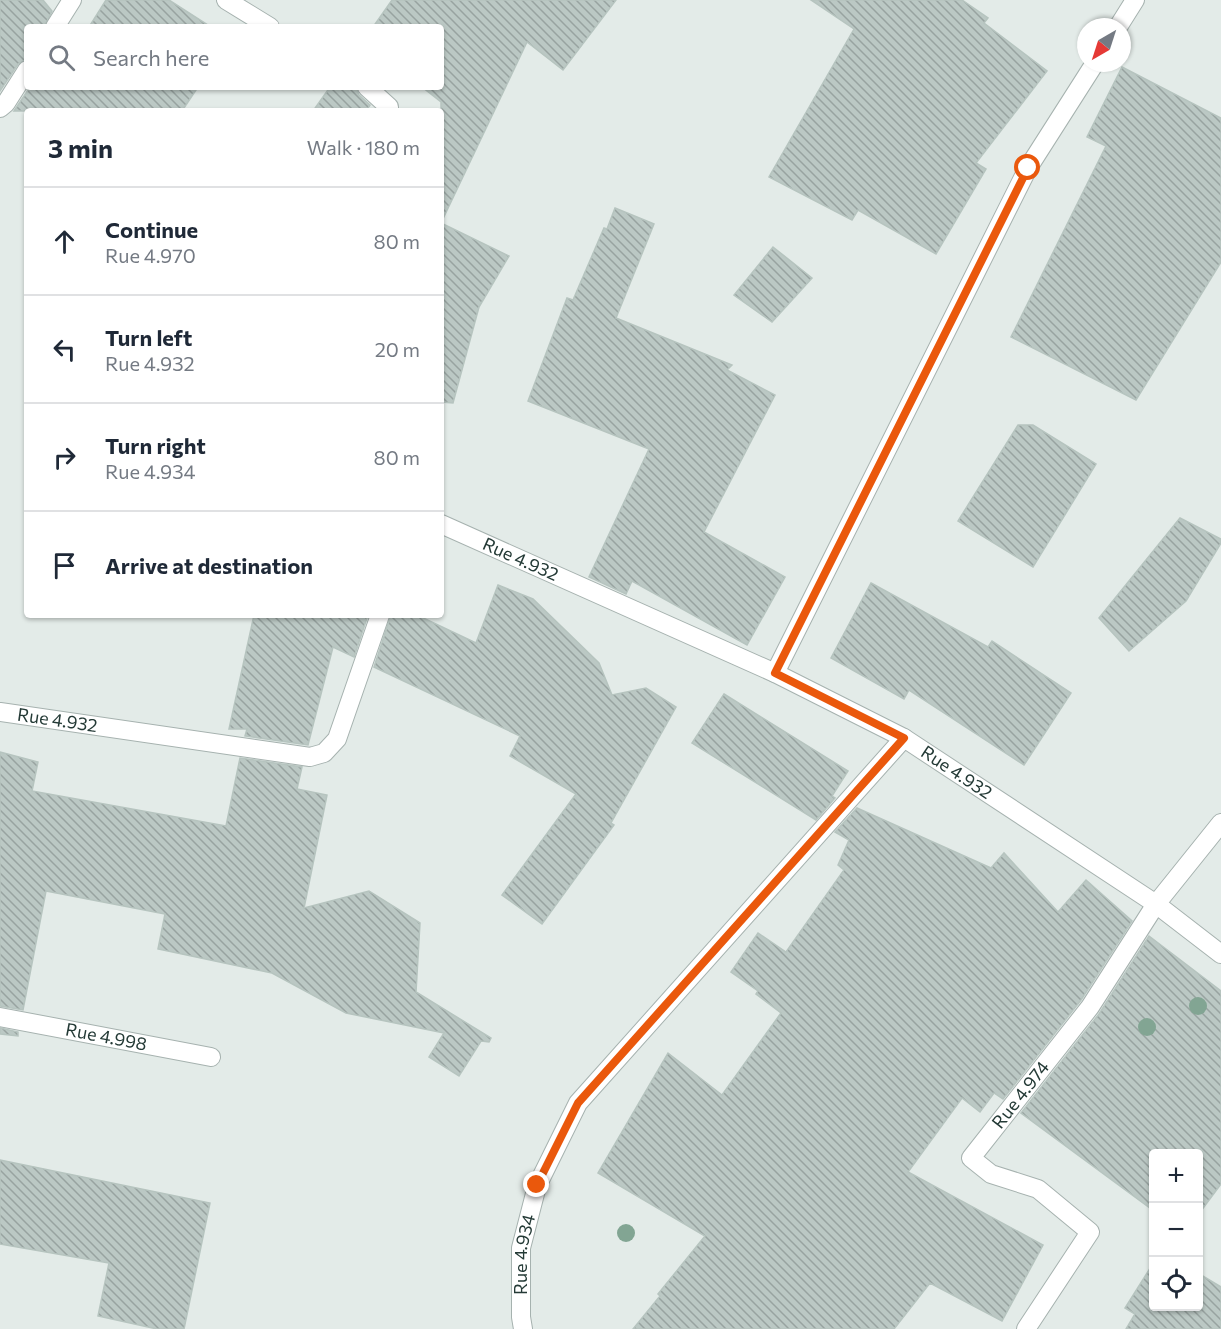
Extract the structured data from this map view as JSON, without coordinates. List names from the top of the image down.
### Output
{
  "streets": {
    "street": [
      "Rue 4.932",
      "Rue 4.998",
      "Rue 4.974",
      "Rue 4.934"
    ]
  },
  "crossings": [
    ["Rue 4.932", "Rue 4.974"],
    ["Rue 4.932", "Rue 4.934"]
  ],
  "north": "bottom left",
  "page": {
    "search": "Search here",
    "heading": ["3 min", "Walk · 180 m"],
    "list": [
      ["Continue", "Rue 4.970", "80 m"],
      ["Turn left", "Rue 4.932", "20 m"],
      ["Turn right", "Rue 4.934", "80 m"],
      "Arrive at destination"
    ],
    "map_buttons": ["+", "−"]
  }
}
